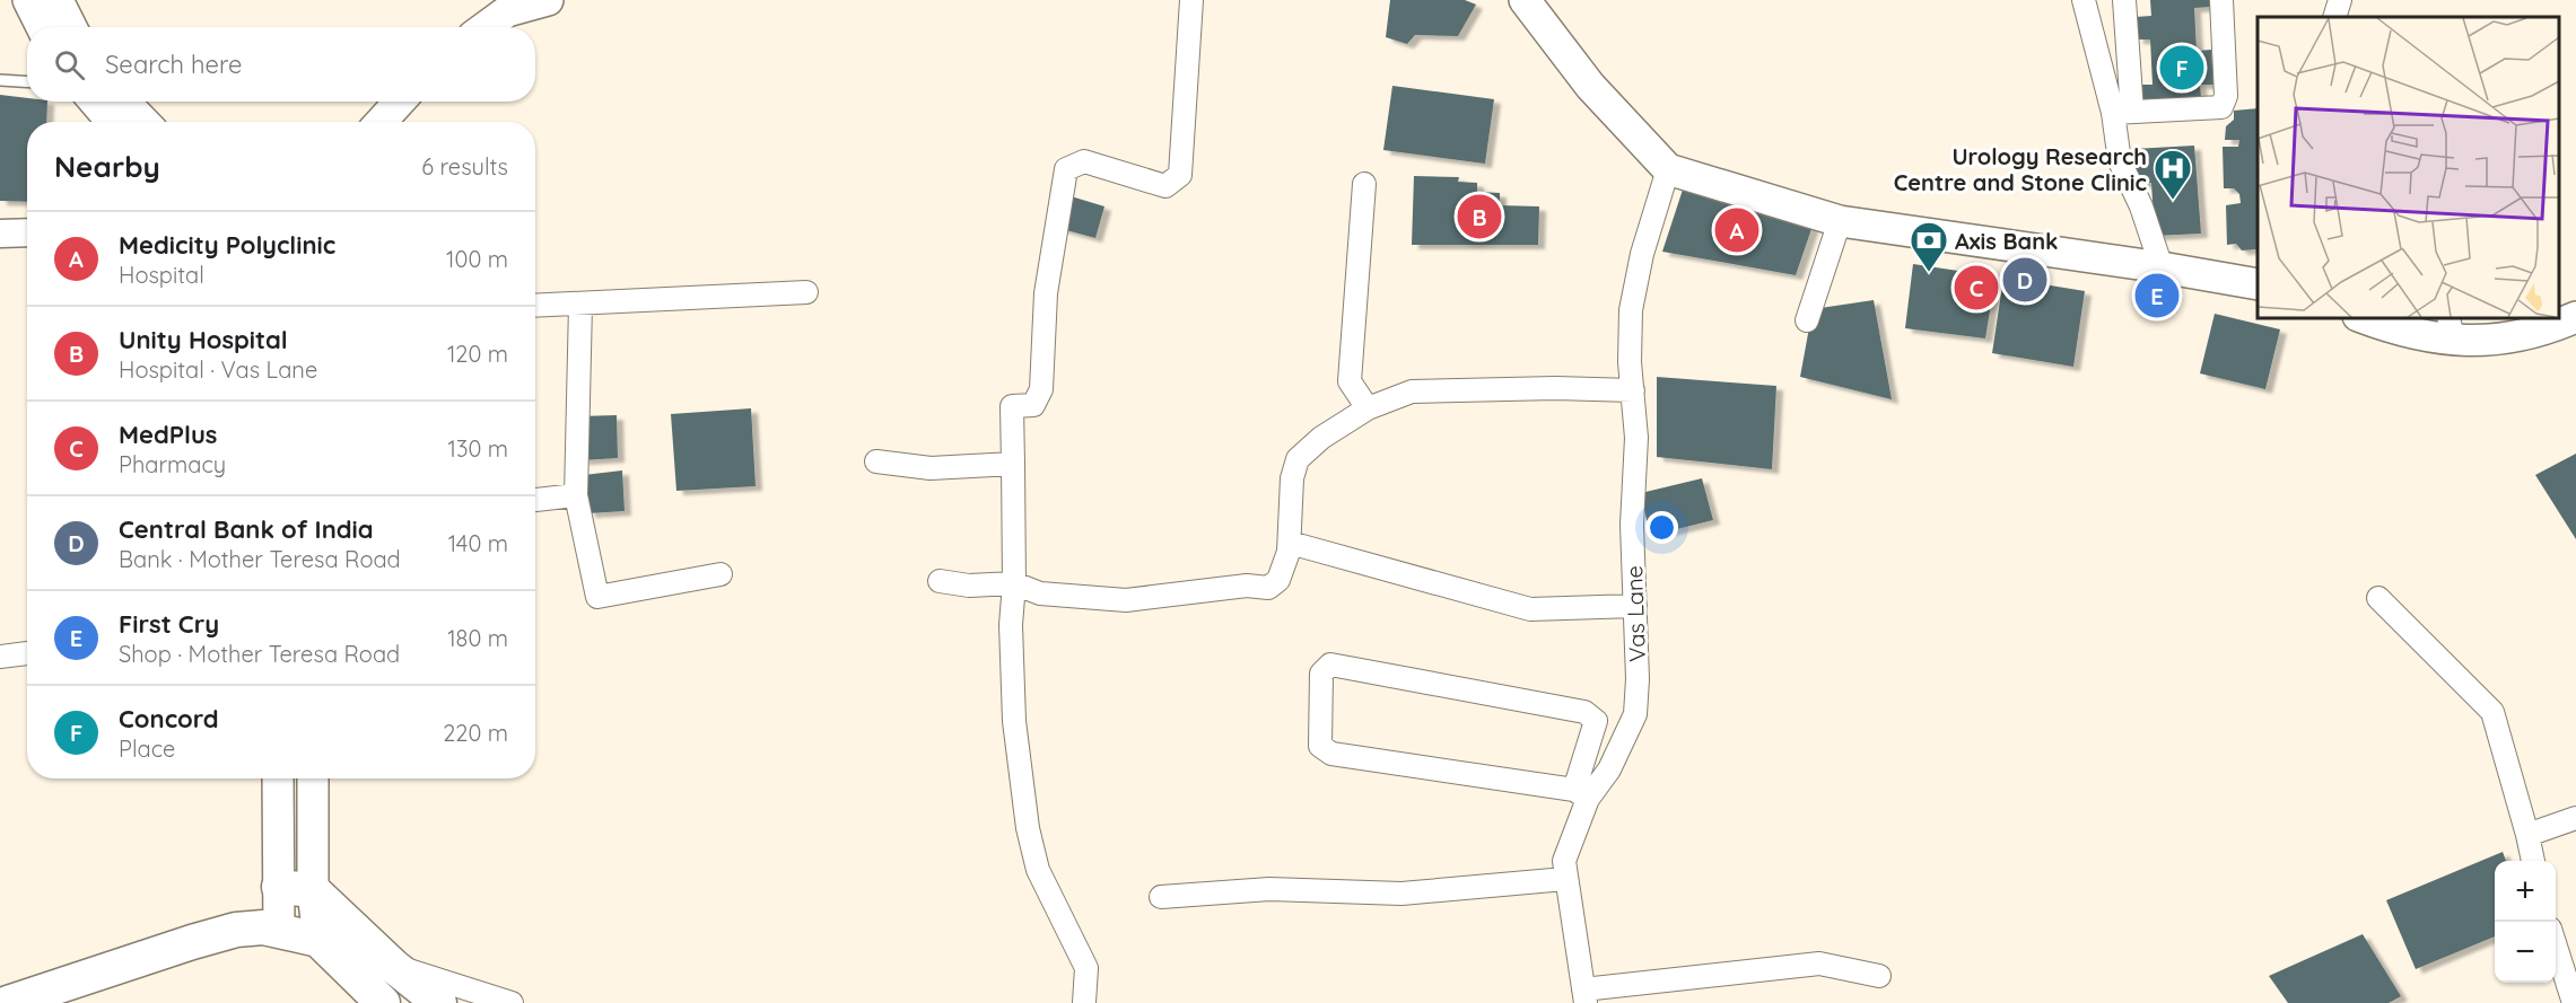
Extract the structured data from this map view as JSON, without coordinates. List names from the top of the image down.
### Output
{
  "streets": {
    "street": ["Vas Lane"]
  },
  "places": {
    "hospital": ["Urology Research Centre and Stone Clinic"],
    "bank": ["Axis Bank"]
  },
  "page": {
    "search": "Search here",
    "pins": [
      "F",
      "B",
      "A",
      "D",
      "C",
      "E"
    ],
    "heading": ["Nearby", "6 results"],
    "list": [
      {
        "mark": "A",
        "name": "Medicity Polyclinic",
        "note": "Hospital",
        "value": "100 m"
      },
      {
        "mark": "B",
        "name": "Unity Hospital",
        "note": "Hospital · Vas Lane",
        "value": "120 m"
      },
      {
        "mark": "C",
        "name": "MedPlus",
        "note": "Pharmacy",
        "value": "130 m"
      },
      {
        "mark": "D",
        "name": "Central Bank of India",
        "note": "Bank · Mother Teresa Road",
        "value": "140 m"
      },
      {
        "mark": "E",
        "name": "First Cry",
        "note": "Shop · Mother Teresa Road",
        "value": "180 m"
      },
      {
        "mark": "F",
        "name": "Concord",
        "note": "Place",
        "value": "220 m"
      }
    ],
    "map_buttons": ["+", "−"]
  }
}
